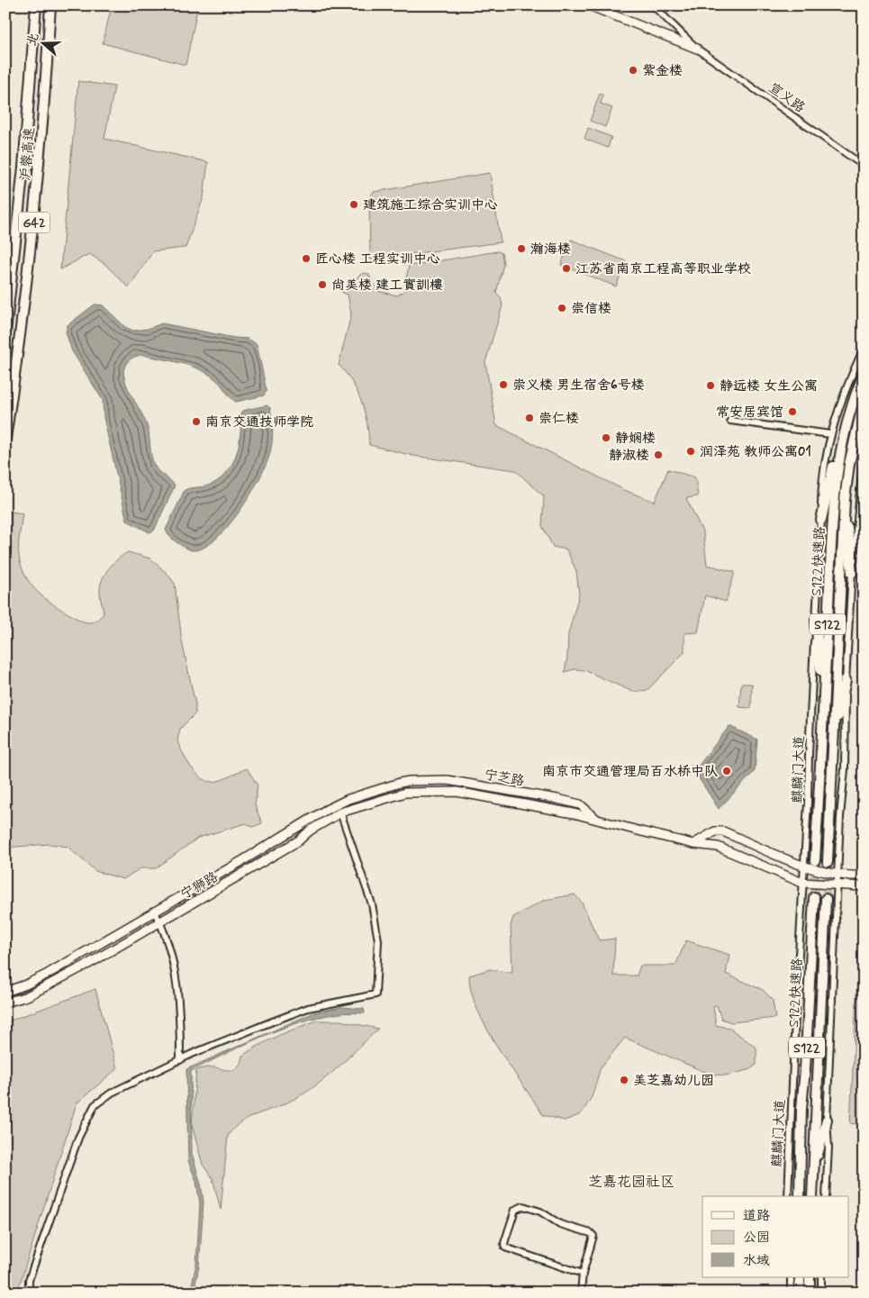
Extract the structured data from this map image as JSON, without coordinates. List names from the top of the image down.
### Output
{
  "streets": {
    "highway": [
      "沪蓉高速",
      "G42",
      "S122快速路",
      "S122"
    ],
    "main road": ["宁芝路", "宁狮路"],
    "street": ["宣义路", "麒麟门大道"]
  },
  "crossings": [
    ["麒麟门大道", "宁芝路"],
    ["宁芝路", "宁狮路"]
  ],
  "districts": ["芝嘉花园社区"],
  "places": [
    "紫金楼",
    "建筑施工综合实训中心",
    "瀚海楼",
    "匠心楼 工程实训中心",
    "江苏省南京工程高等职业学校",
    "尚美楼 建工實訓樓",
    "崇信楼",
    "崇义楼 男生宿舍6号楼",
    "静远楼 女生公寓",
    "常安居宾馆",
    "崇仁楼",
    "南京交通技师学院",
    "静娴楼",
    "润泽苑 教师公寓01",
    "静淑楼",
    "南京市交通管理局百水桥中队",
    "美芝嘉幼儿园"
  ],
  "legend": ["道路", "公园", "水域"],
  "north": "left"
}
